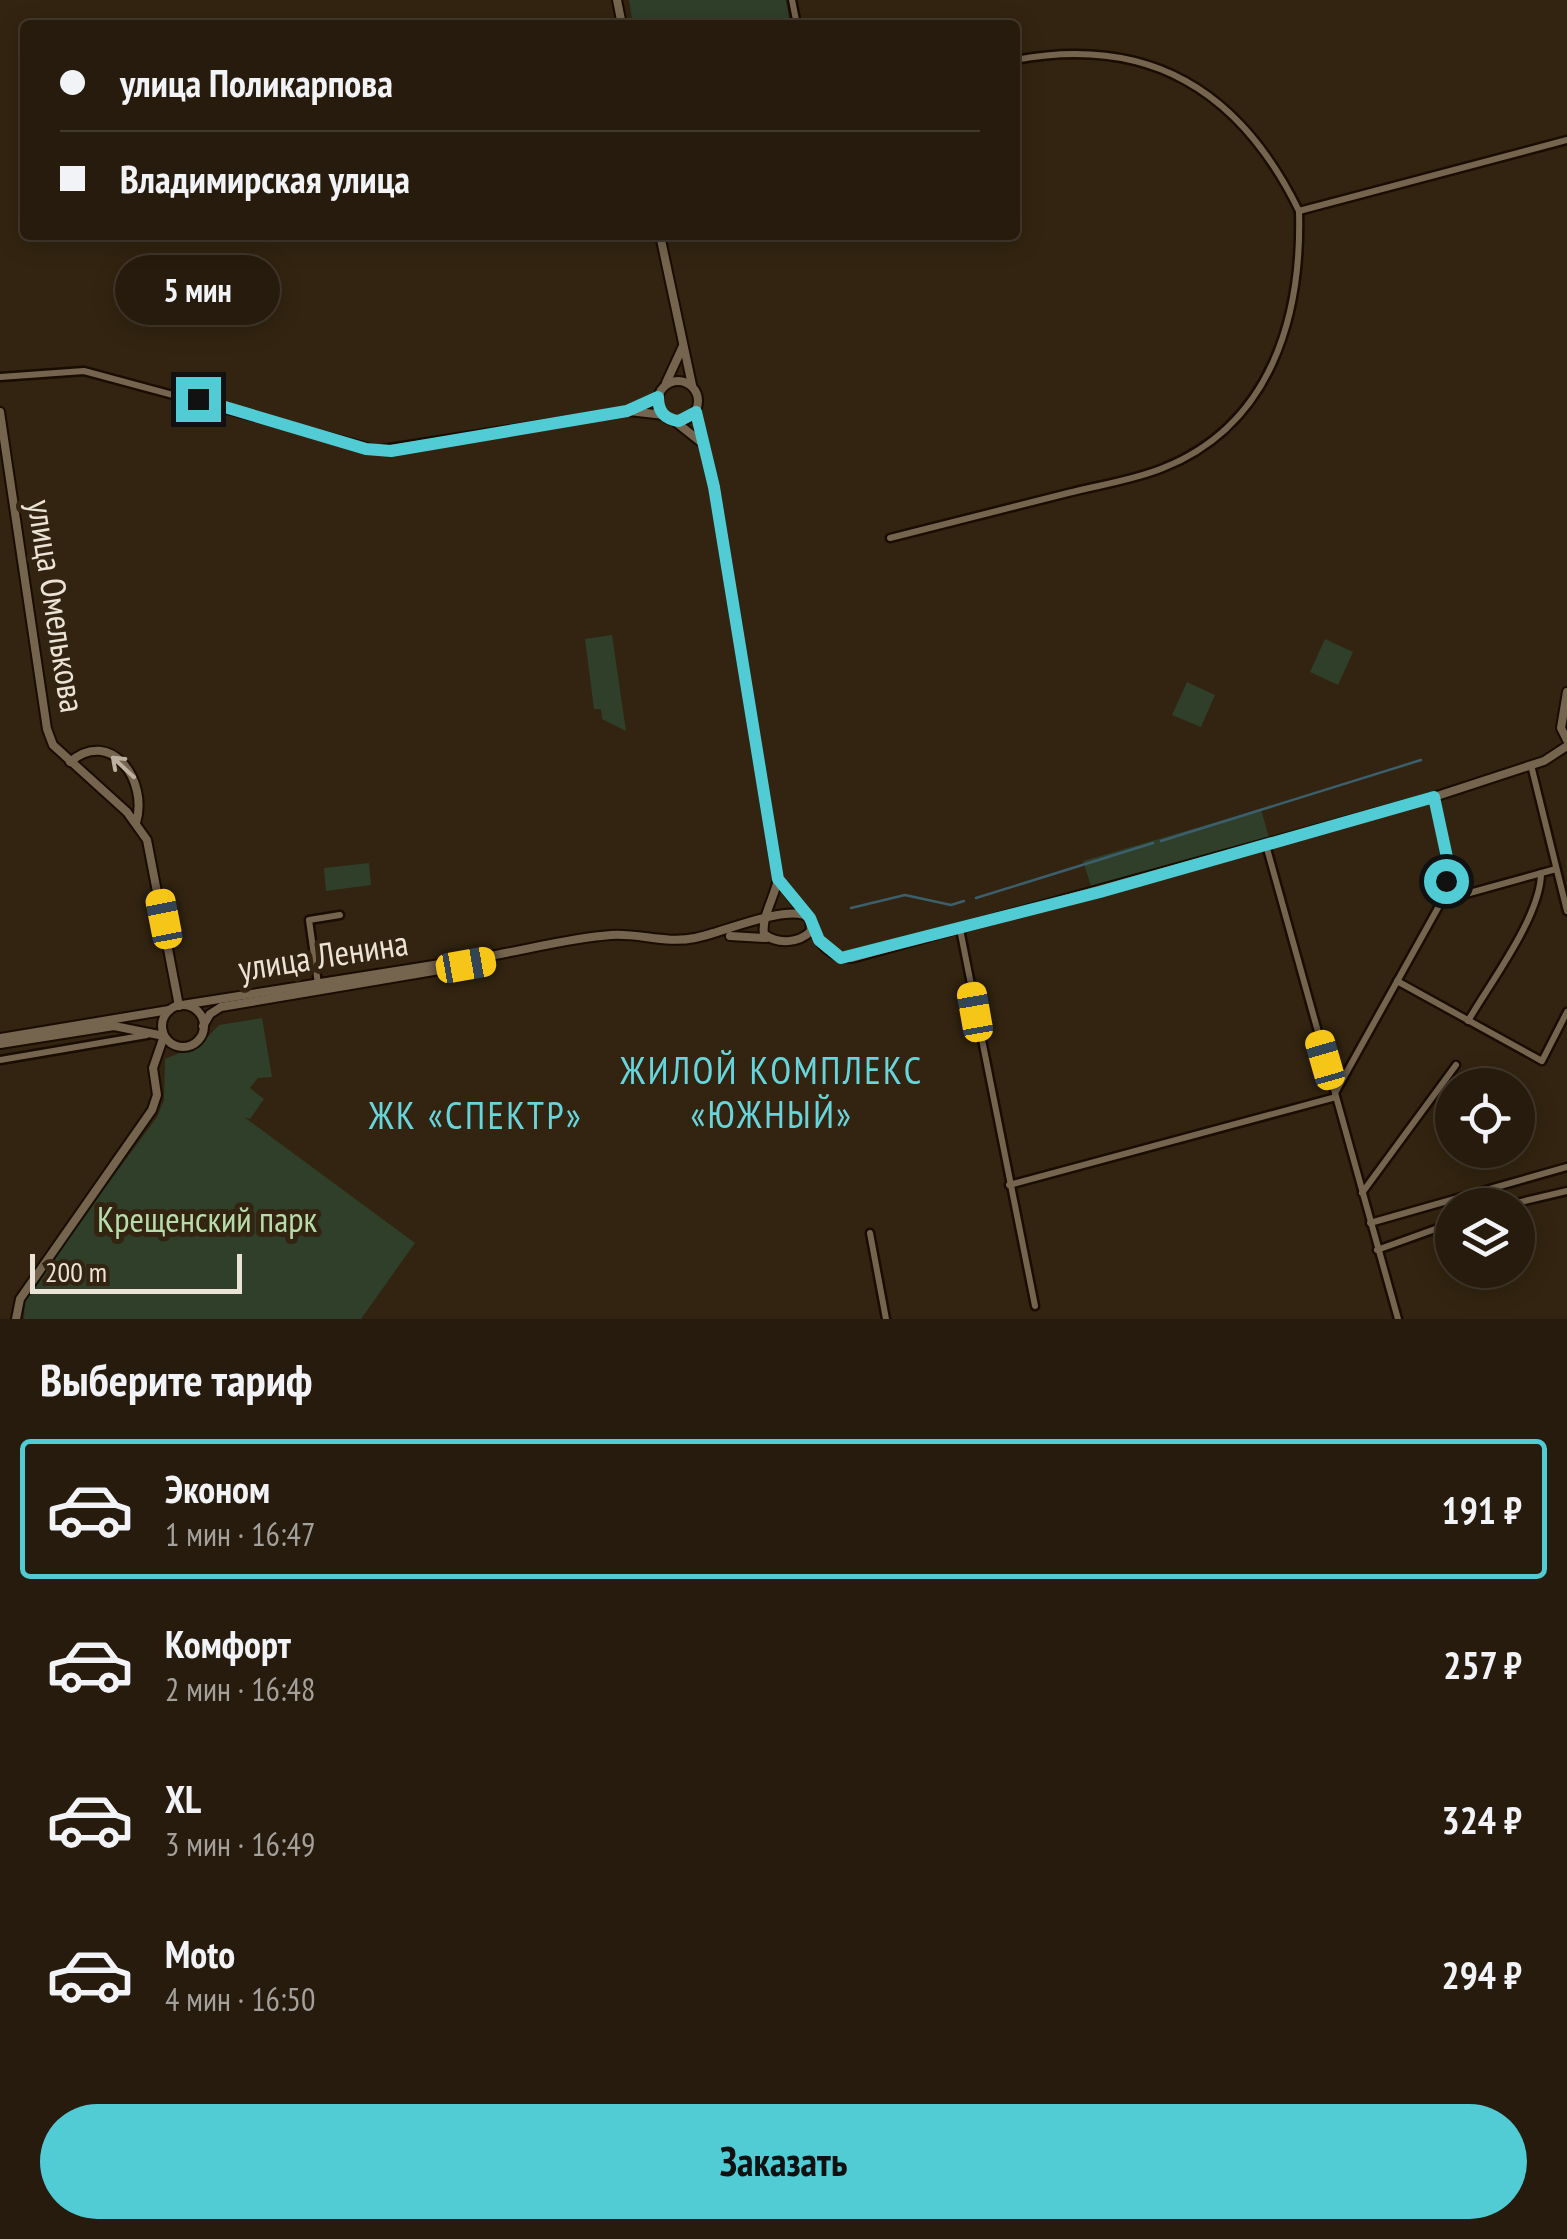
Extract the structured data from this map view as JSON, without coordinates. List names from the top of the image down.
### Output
{
  "streets": {
    "street": ["улица Омелькова", "улица Ленина"]
  },
  "crossings": [
    ["улица Омелькова", "улица Ленина"]
  ],
  "districts": ["ЖИЛОЙ КОМПЛЕКС «ЮЖНЫЙ»", "ЖК «СПЕКТР»"],
  "parks": ["Крещенский парк"],
  "scale_bar": "200 m",
  "page": {
    "banner": ["улица Поликарпова", "Владимирская улица"],
    "bubble": "5 мин",
    "scale": "200 m",
    "heading": "Выберите тариф",
    "list": [
      {
        "name": "Эконом",
        "note": "1 мин · 16:47",
        "value": "191 ₽"
      },
      {
        "name": "Комфорт",
        "note": "2 мин · 16:48",
        "value": "257 ₽"
      },
      {
        "name": "XL",
        "note": "3 мин · 16:49",
        "value": "324 ₽"
      },
      {
        "name": "Moto",
        "note": "4 мин · 16:50",
        "value": "294 ₽"
      }
    ],
    "buttons": "Заказать"
  }
}
